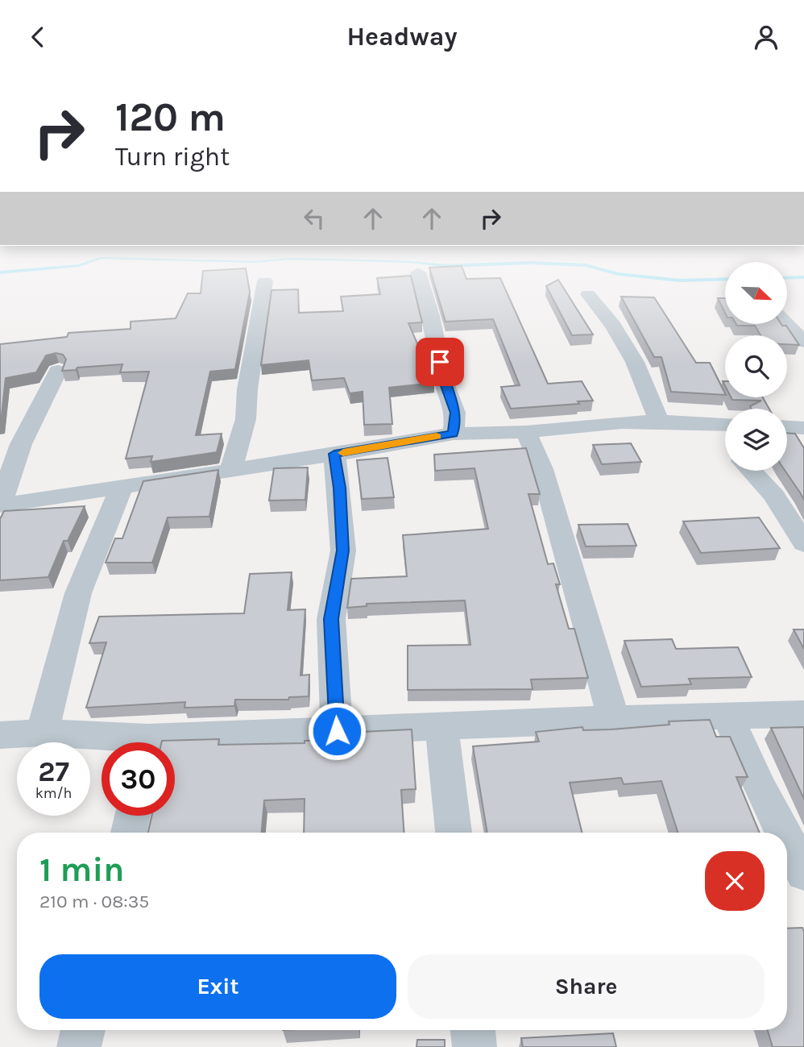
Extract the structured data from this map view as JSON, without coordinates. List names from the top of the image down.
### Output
{
  "north": "bottom right",
  "page": {
    "header": "Headway",
    "turn": ["120 m", "Turn right"],
    "speed": "27 km/h",
    "limit": "30",
    "heading": ["1 min", "210 m · 08:35"],
    "buttons": ["Exit", "Share"]
  }
}
